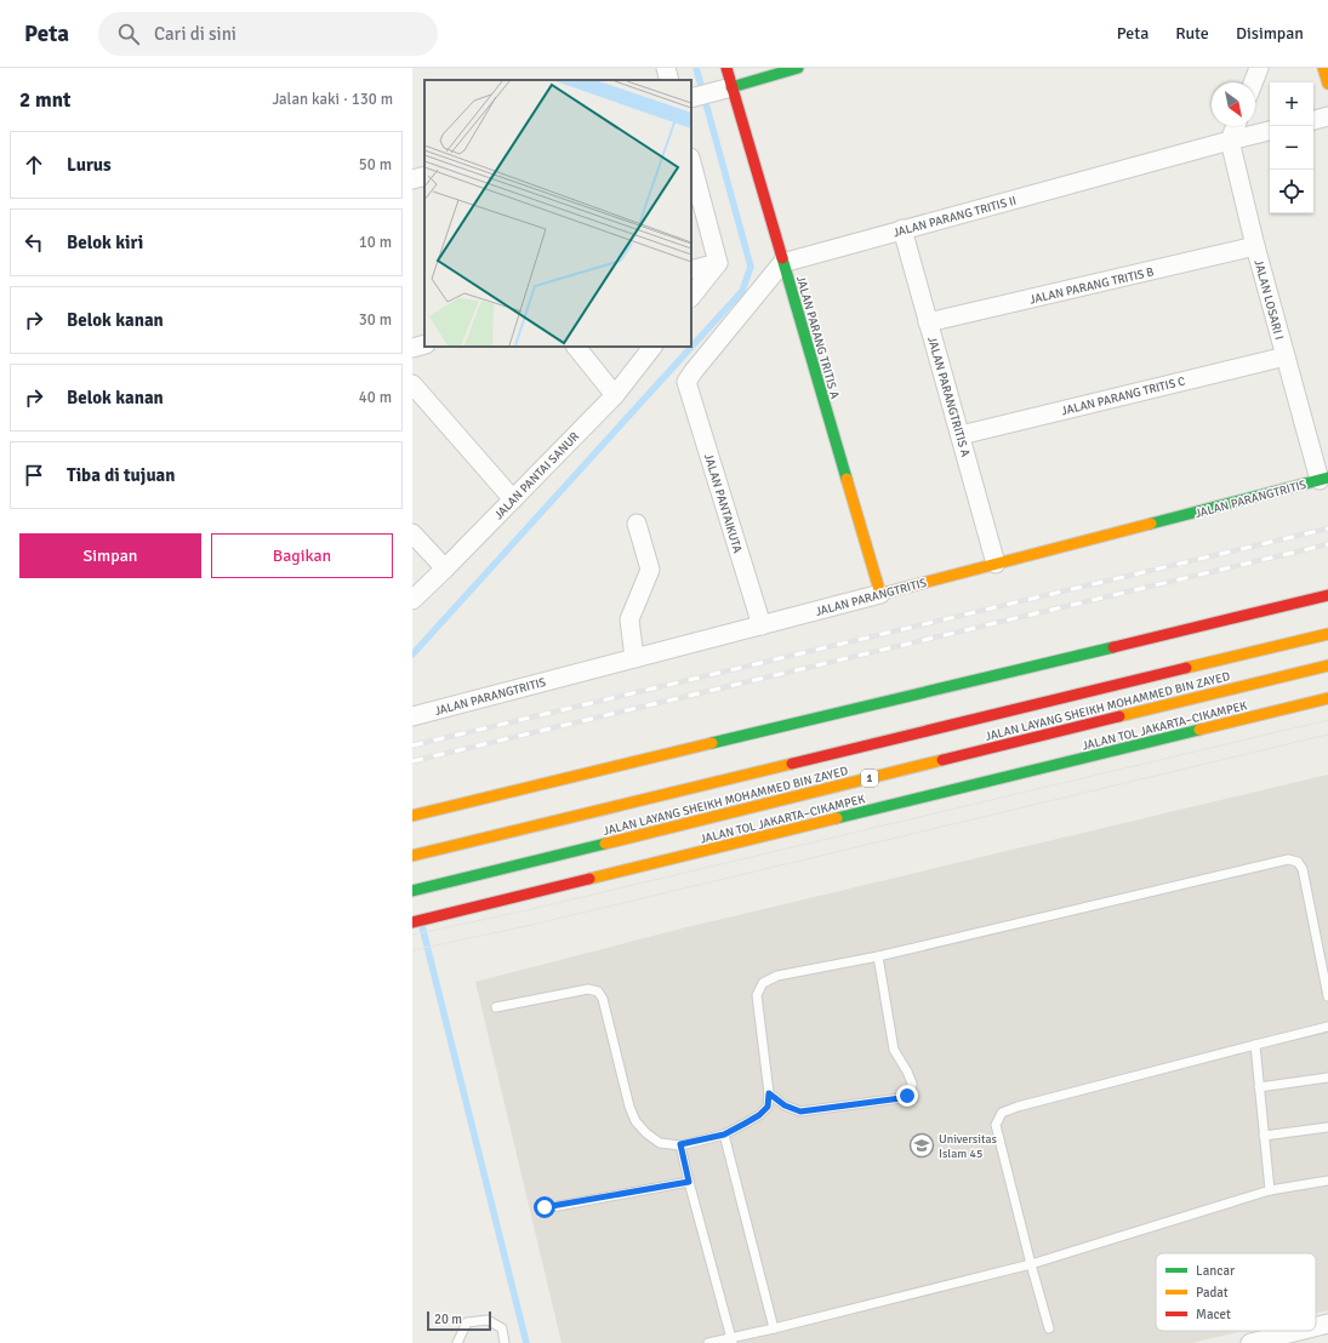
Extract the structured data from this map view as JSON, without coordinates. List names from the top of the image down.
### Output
{
  "streets": {
    "main road": [
      "JALAN PARANG TRITIS A",
      "JALAN PARANGTRITIS",
      "JALAN LAYANG SHEIKH MOHAMMED BIN ZAYED",
      "JALAN TOL JAKARTA–CIKAMPEK",
      "1"
    ],
    "street": [
      "JALAN PARANG TRITIS II",
      "JALAN PARANG TRITIS B",
      "JALAN LOSARI I",
      "JALAN PARANG TRITIS C",
      "JALAN PARANGTRITIS A",
      "JALAN PANTAI SANUR",
      "JALAN PANTAIKUTA"
    ]
  },
  "crossings": [
    ["JALAN PARANG TRITIS II", "JALAN LOSARI I"],
    ["JALAN PARANG TRITIS II", "JALAN PARANG TRITIS A"],
    ["JALAN PARANG TRITIS II", "JALAN PARANGTRITIS A"],
    ["JALAN PARANG TRITIS II", "JALAN PANTAIKUTA"],
    ["JALAN PARANG TRITIS B", "JALAN LOSARI I"],
    ["JALAN PARANG TRITIS B", "JALAN PARANGTRITIS A"],
    ["JALAN LOSARI I", "JALAN PARANG TRITIS C"],
    ["JALAN LOSARI I", "JALAN PARANGTRITIS"],
    ["JALAN PARANG TRITIS A", "JALAN PARANGTRITIS"],
    ["JALAN PARANG TRITIS A", "JALAN PANTAIKUTA"],
    ["JALAN PARANG TRITIS C", "JALAN PARANGTRITIS A"],
    ["JALAN PARANGTRITIS A", "JALAN PARANGTRITIS"],
    ["JALAN PARANGTRITIS", "JALAN PANTAIKUTA"]
  ],
  "places": {
    "school or university": ["Universitas Islam 45"]
  },
  "legend": ["Lancar", "Padat", "Macet"],
  "scale_bar": "20 m",
  "north": "bottom right",
  "page": {
    "header": "Peta",
    "search": "Cari di sini",
    "nav": ["Peta", "Rute", "Disimpan"],
    "heading": ["2 mnt", "Jalan kaki · 130 m"],
    "map_buttons": ["+", "−"],
    "list": [
      ["Lurus", "50 m"],
      ["Belok kiri", "10 m"],
      ["Belok kanan", "30 m"],
      ["Belok kanan", "40 m"],
      "Tiba di tujuan"
    ],
    "buttons": ["Simpan", "Bagikan"],
    "scale": "20 m"
  }
}
